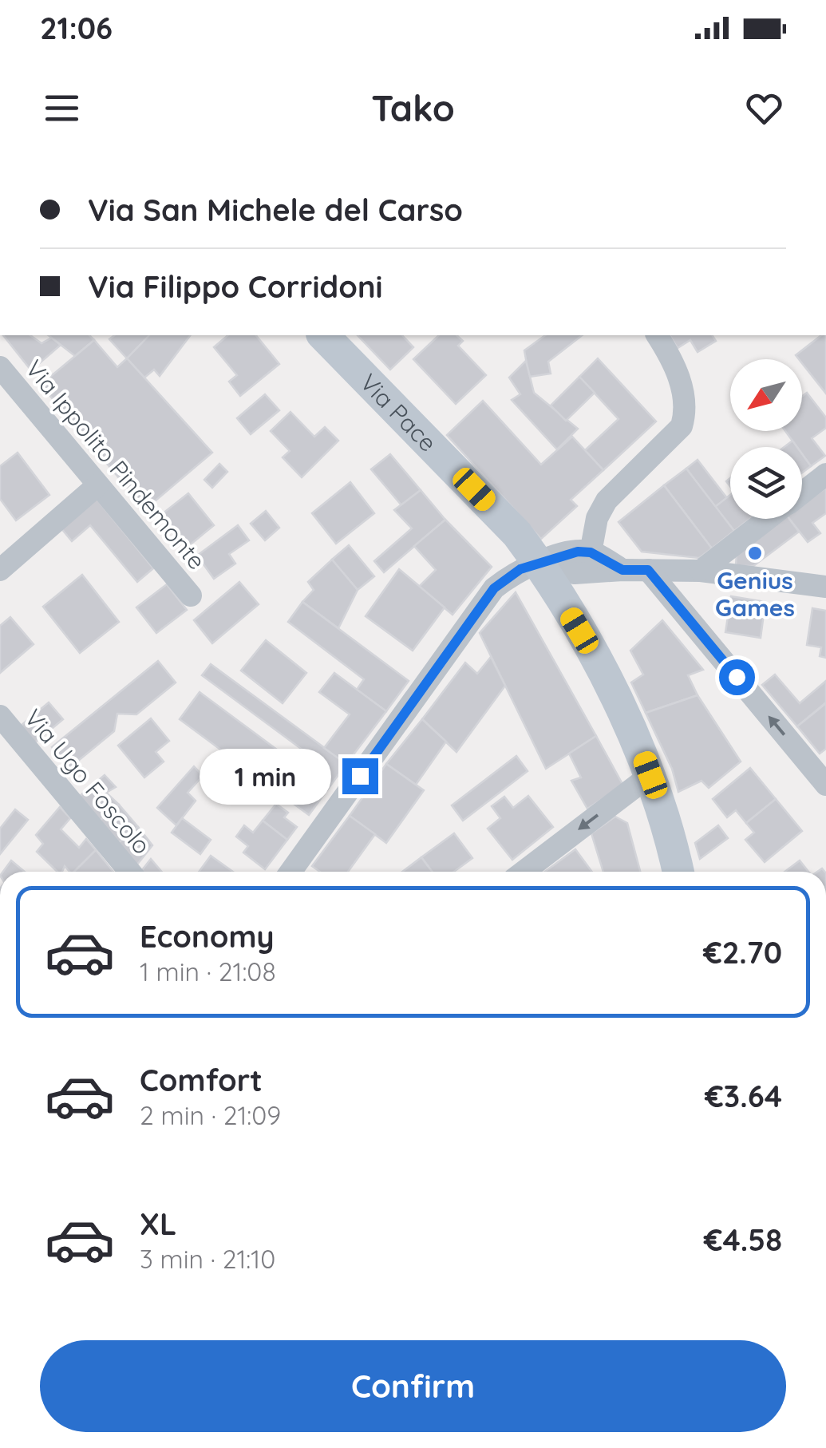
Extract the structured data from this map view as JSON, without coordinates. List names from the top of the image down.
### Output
{
  "streets": {
    "street": ["Via Pace", "Via Ippolito Pindemonte", "Via Ugo Foscolo"]
  },
  "places": ["Genius Games"],
  "north": "bottom left",
  "page": {
    "status": "21:06",
    "header": "Tako",
    "banner": ["Via San Michele del Carso", "Via Filippo Corridoni"],
    "bubble": "1 min",
    "list": [
      {
        "name": "Economy",
        "note": "1 min · 21:08",
        "value": "€2.70"
      },
      {
        "name": "Comfort",
        "note": "2 min · 21:09",
        "value": "€3.64"
      },
      {
        "name": "XL",
        "note": "3 min · 21:10",
        "value": "€4.58"
      }
    ],
    "buttons": "Confirm"
  }
}
